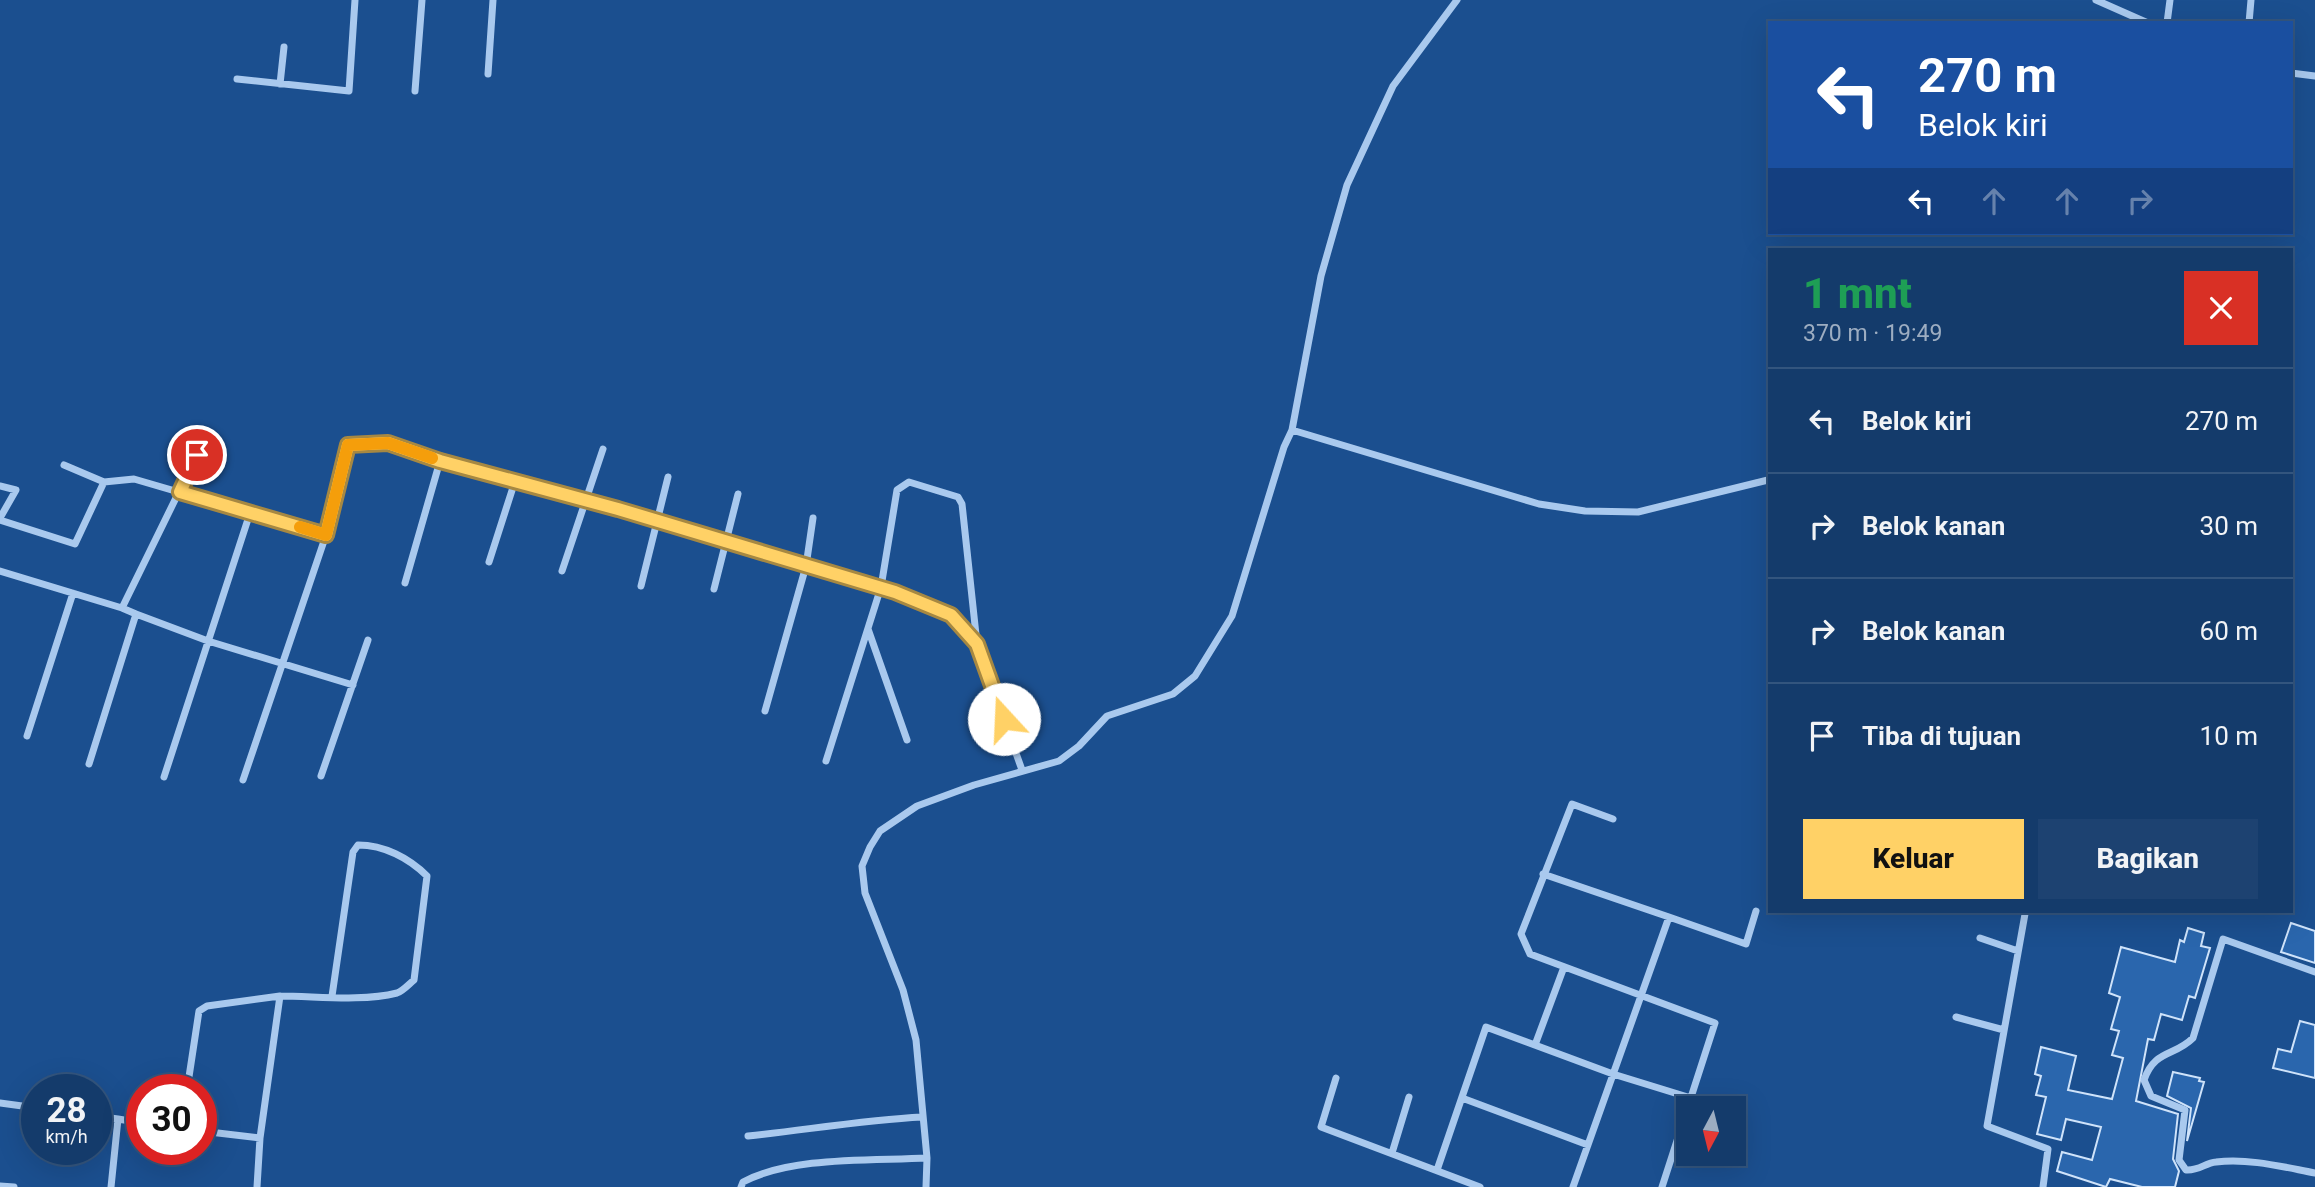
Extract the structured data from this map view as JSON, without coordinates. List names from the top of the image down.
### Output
{
  "north": "bottom",
  "page": {
    "turn": ["270 m", "Belok kiri"],
    "heading": ["1 mnt", "370 m · 19:49"],
    "list": [
      {
        "name": "Belok kiri",
        "value": "270 m"
      },
      {
        "name": "Belok kanan",
        "value": "30 m"
      },
      {
        "name": "Belok kanan",
        "value": "60 m"
      },
      {
        "name": "Tiba di tujuan",
        "value": "10 m"
      }
    ],
    "buttons": ["Keluar", "Bagikan"],
    "speed": "28 km/h",
    "limit": "30"
  }
}
